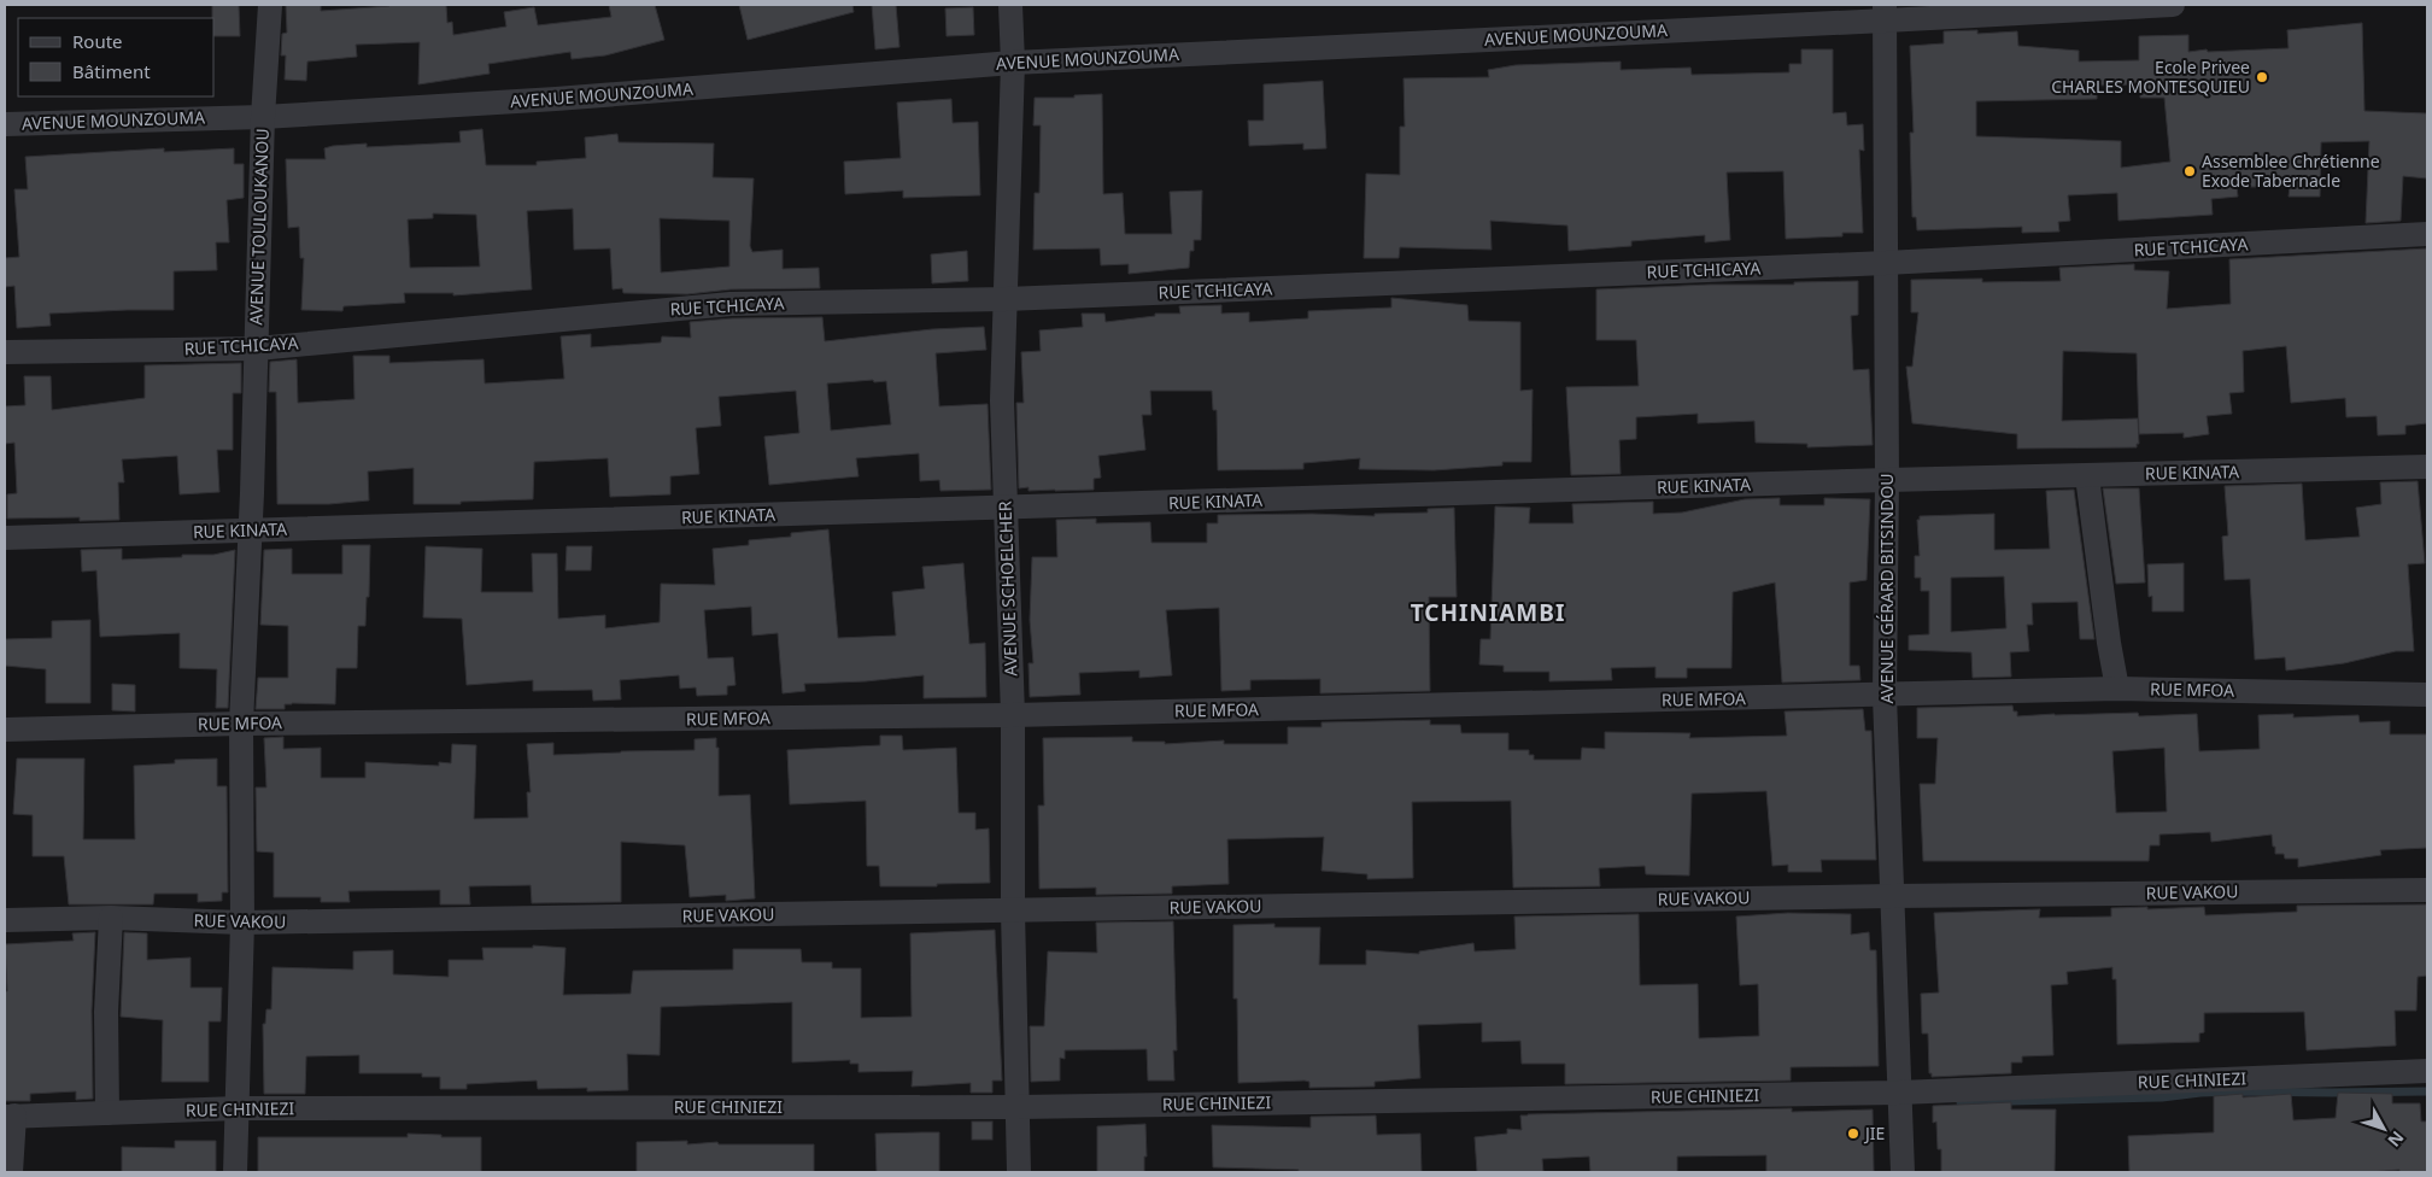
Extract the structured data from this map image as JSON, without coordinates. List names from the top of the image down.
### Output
{
  "streets": {
    "street": [
      "AVENUE MOUNZOUMA",
      "AVENUE TOULOUKANOU",
      "RUE TCHICAYA",
      "RUE KINATA",
      "AVENUE SCHOELCHER",
      "AVENUE GÉRARD BITSINDOU",
      "RUE MFOA",
      "RUE VAKOU",
      "RUE CHINIEZI"
    ]
  },
  "crossings": [
    ["AVENUE MOUNZOUMA", "AVENUE TOULOUKANOU"],
    ["AVENUE MOUNZOUMA", "AVENUE SCHOELCHER"],
    ["AVENUE MOUNZOUMA", "AVENUE GÉRARD BITSINDOU"],
    ["AVENUE TOULOUKANOU", "RUE TCHICAYA"],
    ["AVENUE TOULOUKANOU", "RUE KINATA"],
    ["AVENUE TOULOUKANOU", "RUE MFOA"],
    ["AVENUE TOULOUKANOU", "RUE VAKOU"],
    ["AVENUE TOULOUKANOU", "RUE CHINIEZI"],
    ["RUE TCHICAYA", "AVENUE SCHOELCHER"],
    ["RUE TCHICAYA", "AVENUE GÉRARD BITSINDOU"],
    ["RUE KINATA", "AVENUE SCHOELCHER"],
    ["RUE KINATA", "AVENUE GÉRARD BITSINDOU"],
    ["AVENUE SCHOELCHER", "RUE MFOA"],
    ["AVENUE SCHOELCHER", "RUE VAKOU"],
    ["AVENUE SCHOELCHER", "RUE CHINIEZI"],
    ["AVENUE GÉRARD BITSINDOU", "RUE MFOA"],
    ["AVENUE GÉRARD BITSINDOU", "RUE VAKOU"],
    ["AVENUE GÉRARD BITSINDOU", "RUE CHINIEZI"]
  ],
  "districts": ["TCHINIAMBI"],
  "places": ["Ecole Privee CHARLES MONTESQUIEU", "Assemblee Chrétienne Exode Tabernacle", "JIE"],
  "legend": ["Route", "Bâtiment"],
  "north": "bottom right"
}
